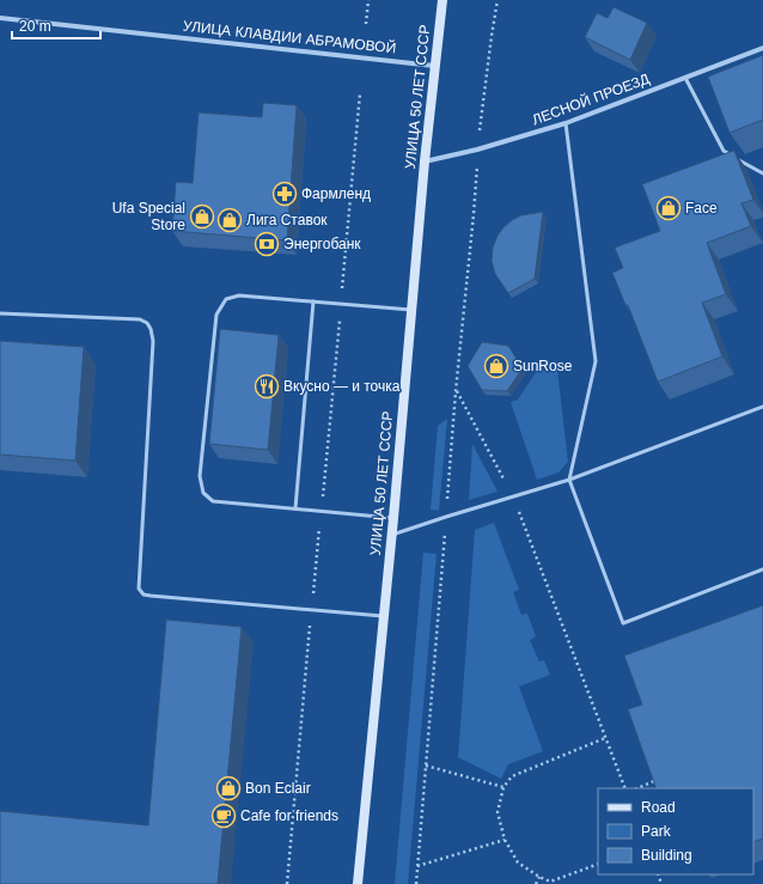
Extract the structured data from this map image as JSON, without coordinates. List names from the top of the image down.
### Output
{
  "streets": {
    "main road": ["УЛИЦА 50 ЛЕТ СССР"],
    "street": ["УЛИЦА КЛАВДИИ АБРАМОВОЙ", "ЛЕСНОЙ ПРОЕЗД"]
  },
  "crossings": [
    ["УЛИЦА КЛАВДИИ АБРАМОВОЙ", "УЛИЦА 50 ЛЕТ СССР"],
    ["УЛИЦА 50 ЛЕТ СССР", "ЛЕСНОЙ ПРОЕЗД"]
  ],
  "places": {
    "pharmacy": ["Фармленд"],
    "shop": [
      "Face",
      "Ufa Special Store",
      "Лига Ставок",
      "SunRose",
      "Bon Eclair"
    ],
    "bank": ["Энергобанк"],
    "restaurant": ["Вкусно — и точка"],
    "cafe": ["Cafe for friends"]
  },
  "legend": ["Road", "Park", "Building"],
  "scale_bar": "20 m"
}
